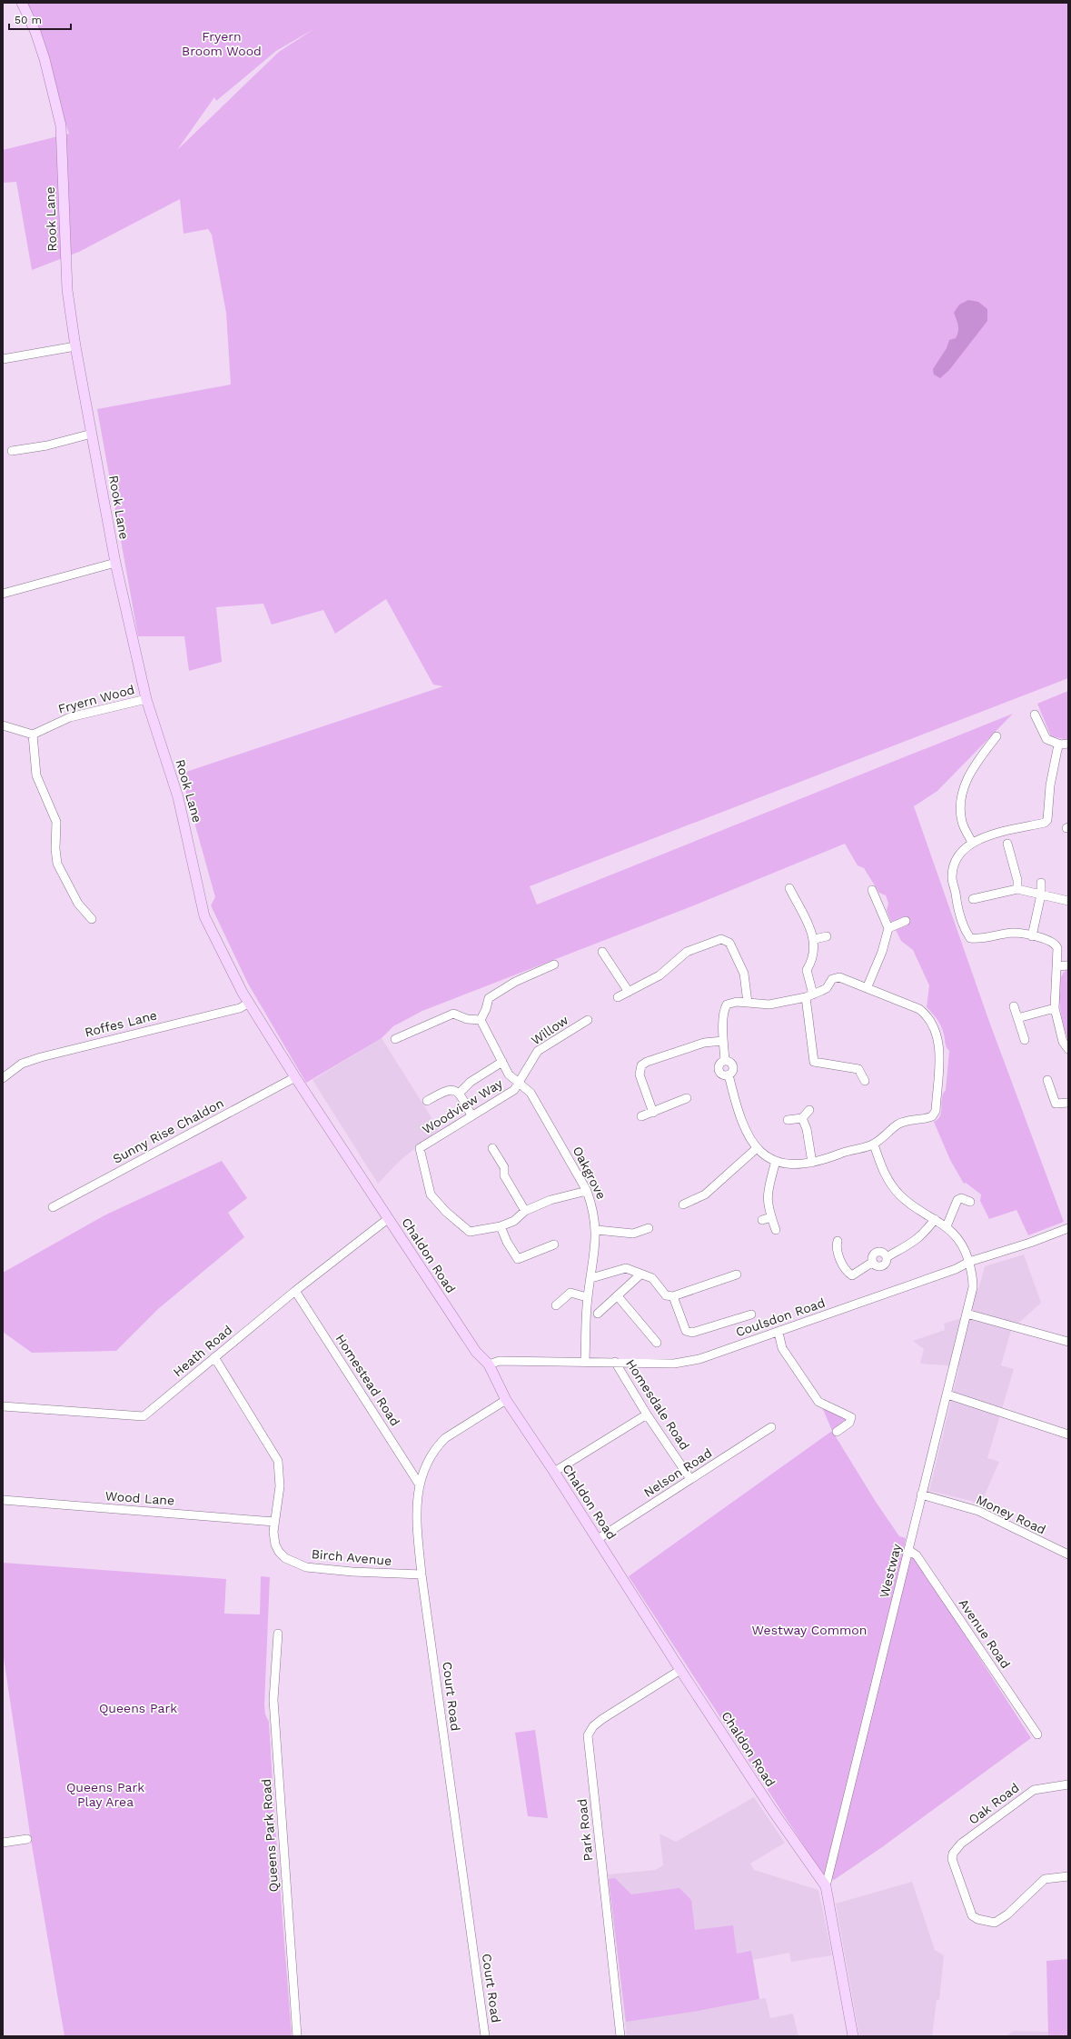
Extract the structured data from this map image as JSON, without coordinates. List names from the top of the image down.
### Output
{
  "streets": {
    "main road": ["Rook Lane", "Chaldon Road"],
    "street": [
      "Fryern Wood",
      "Roffes Lane",
      "Willow",
      "Woodview Way",
      "Sunny Rise Chaldon",
      "Oakgrove",
      "Coulsdon Road",
      "Heath Road",
      "Homestead Road",
      "Homesdale Road",
      "Nelson Road",
      "Wood Lane",
      "Money Road",
      "Birch Avenue",
      "Westway",
      "Avenue Road",
      "Court Road",
      "Oak Road",
      "Park Road",
      "Queens Park Road"
    ]
  },
  "crossings": [
    ["Rook Lane", "Fryern Wood"],
    ["Rook Lane", "Roffes Lane"],
    ["Rook Lane", "Chaldon Road"],
    ["Roffes Lane", "Chaldon Road"],
    ["Willow", "Woodview Way"],
    ["Willow", "Oakgrove"],
    ["Woodview Way", "Oakgrove"],
    ["Sunny Rise Chaldon", "Chaldon Road"],
    ["Oakgrove", "Coulsdon Road"],
    ["Chaldon Road", "Coulsdon Road"],
    ["Chaldon Road", "Heath Road"],
    ["Chaldon Road", "Nelson Road"],
    ["Chaldon Road", "Westway"],
    ["Chaldon Road", "Court Road"],
    ["Chaldon Road", "Park Road"],
    ["Coulsdon Road", "Homesdale Road"],
    ["Coulsdon Road", "Westway"],
    ["Heath Road", "Homestead Road"],
    ["Heath Road", "Birch Avenue"],
    ["Homestead Road", "Court Road"],
    ["Homesdale Road", "Nelson Road"],
    ["Wood Lane", "Birch Avenue"],
    ["Money Road", "Westway"],
    ["Birch Avenue", "Court Road"],
    ["Westway", "Avenue Road"]
  ],
  "parks": [
    "Fryern Broom Wood",
    "Westway Common",
    "Queens Park",
    "Queens Park Play Area"
  ],
  "scale_bar": "50 m"
}
